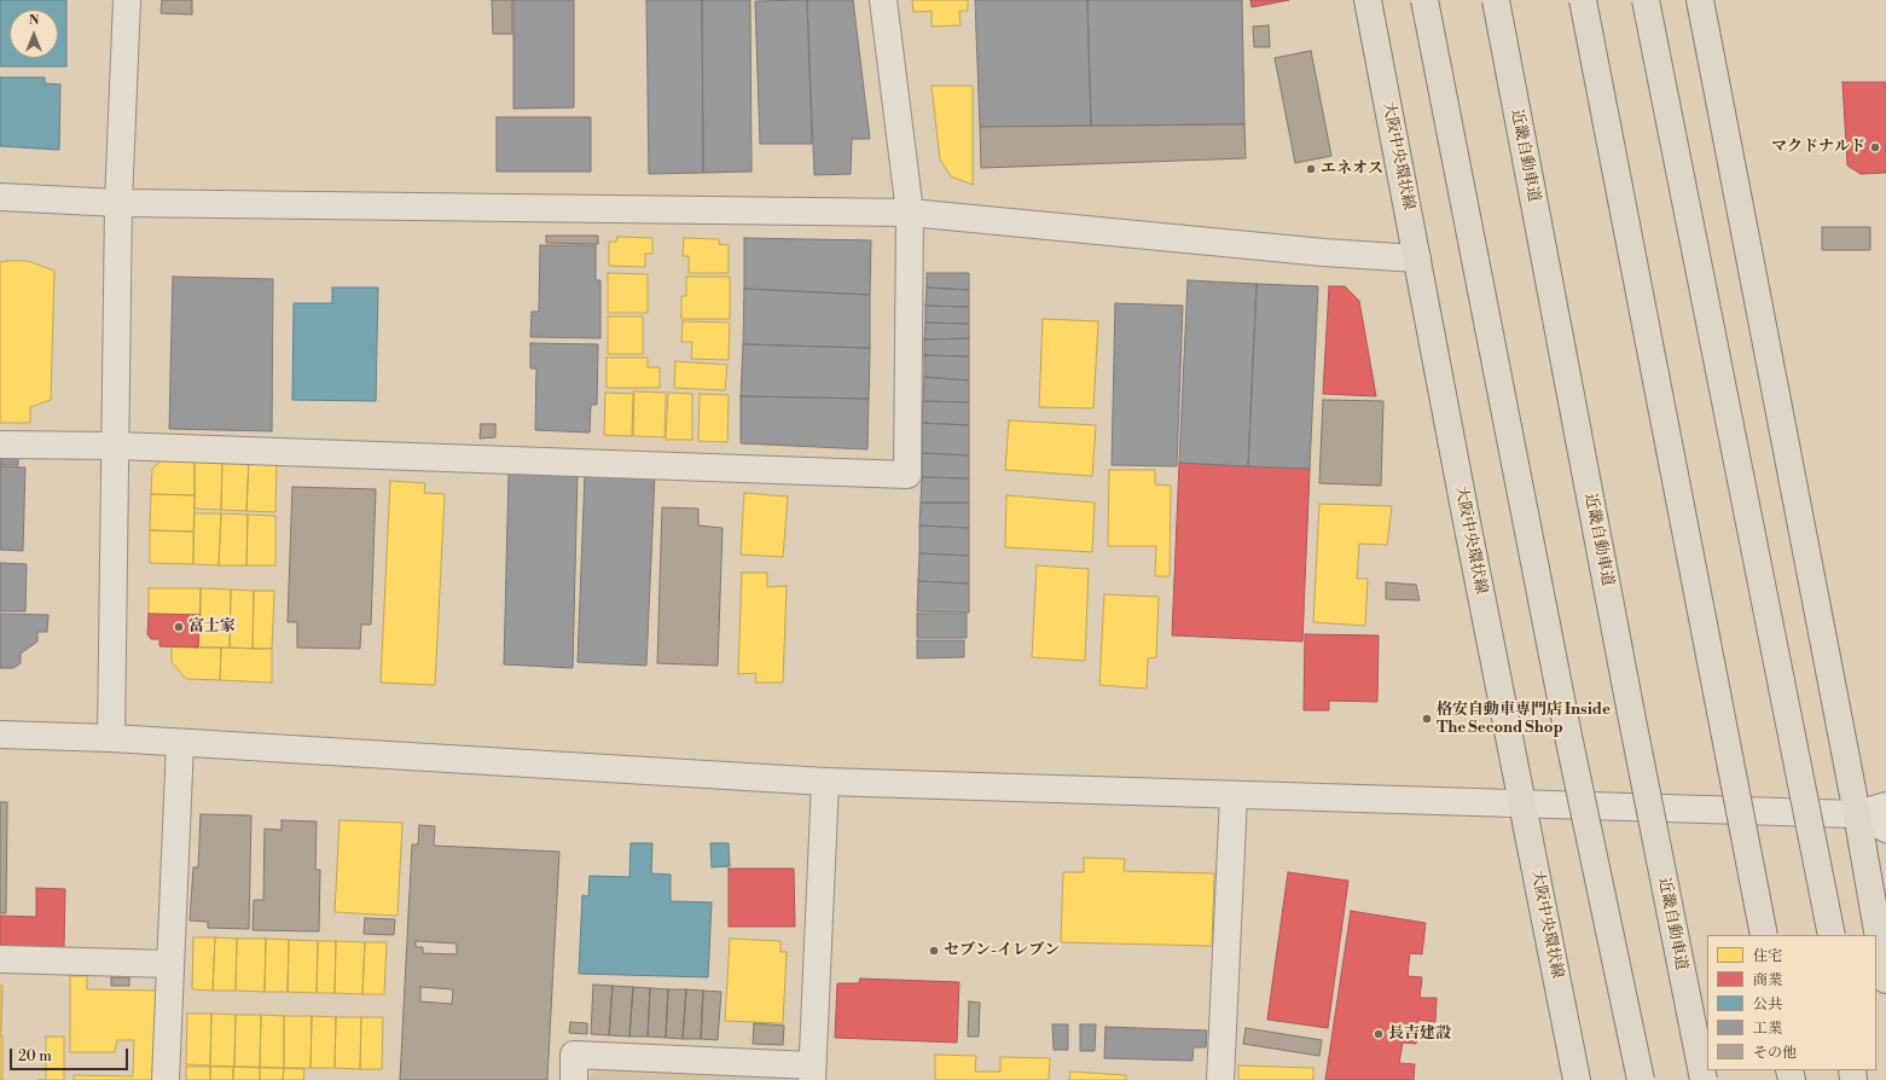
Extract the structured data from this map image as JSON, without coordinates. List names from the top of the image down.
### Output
{
  "streets": {
    "main road": ["大阪中央環状線", "近畿自動車道"]
  },
  "places": [
    "マクドナルド",
    "エネオス",
    "富士家",
    "格安自動車専門店 Inside The Second Shop",
    "セブン-イレブン",
    "長吉建設"
  ],
  "legend": [
    "住宅",
    "商業",
    "公共",
    "工業",
    "その他"
  ],
  "scale_bar": "20 m",
  "north": "top"
}
